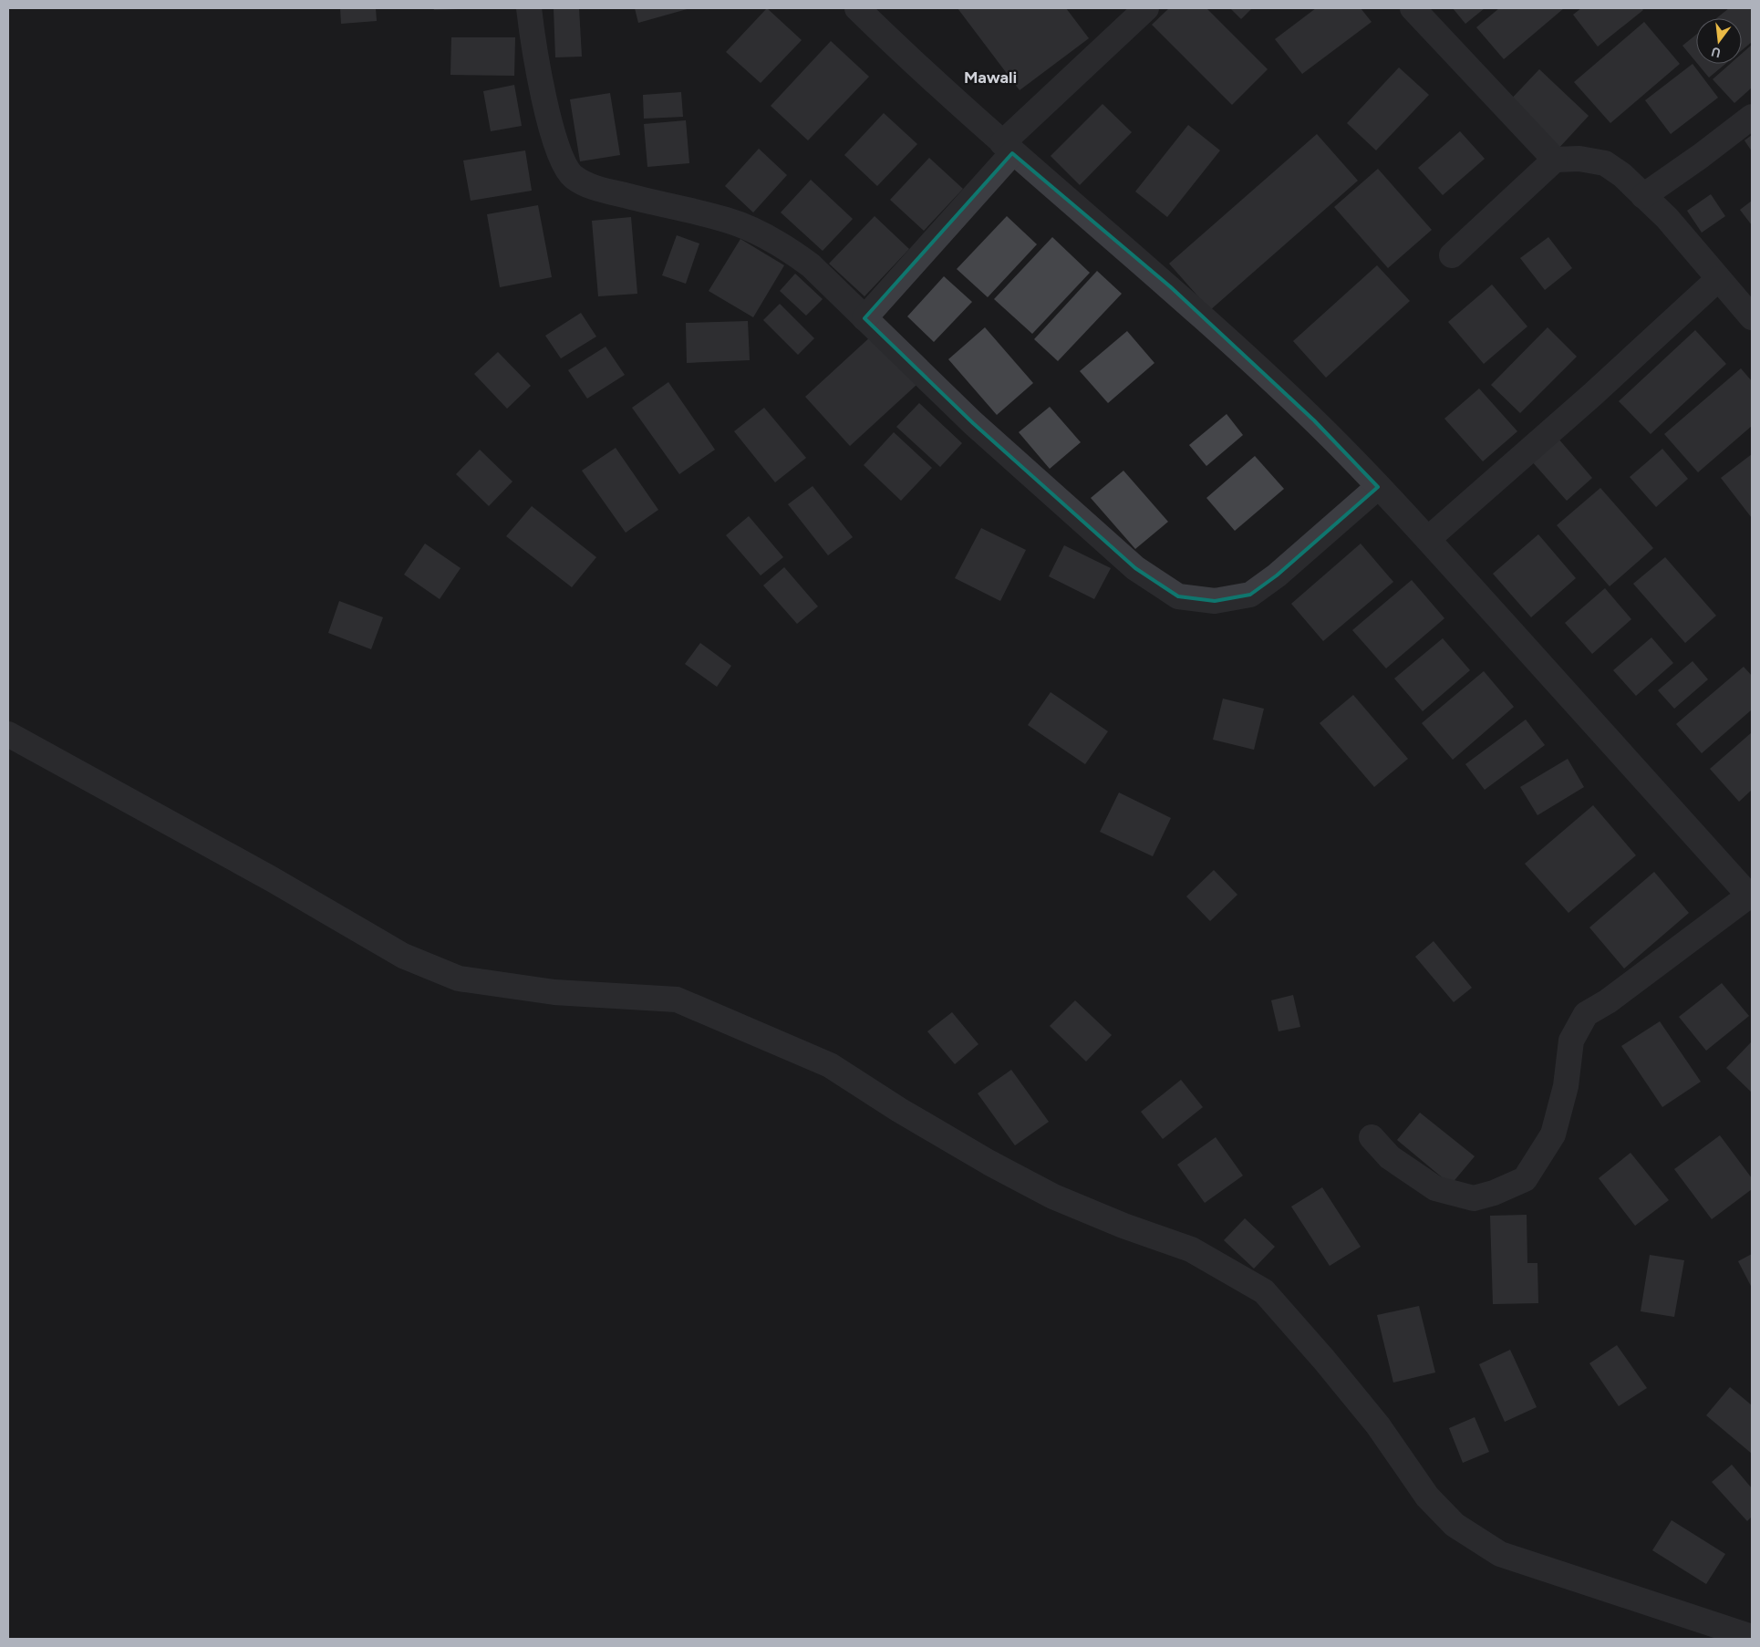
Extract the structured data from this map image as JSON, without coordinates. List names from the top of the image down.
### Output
{
  "districts": ["Mawali"],
  "north": "bottom"
}
